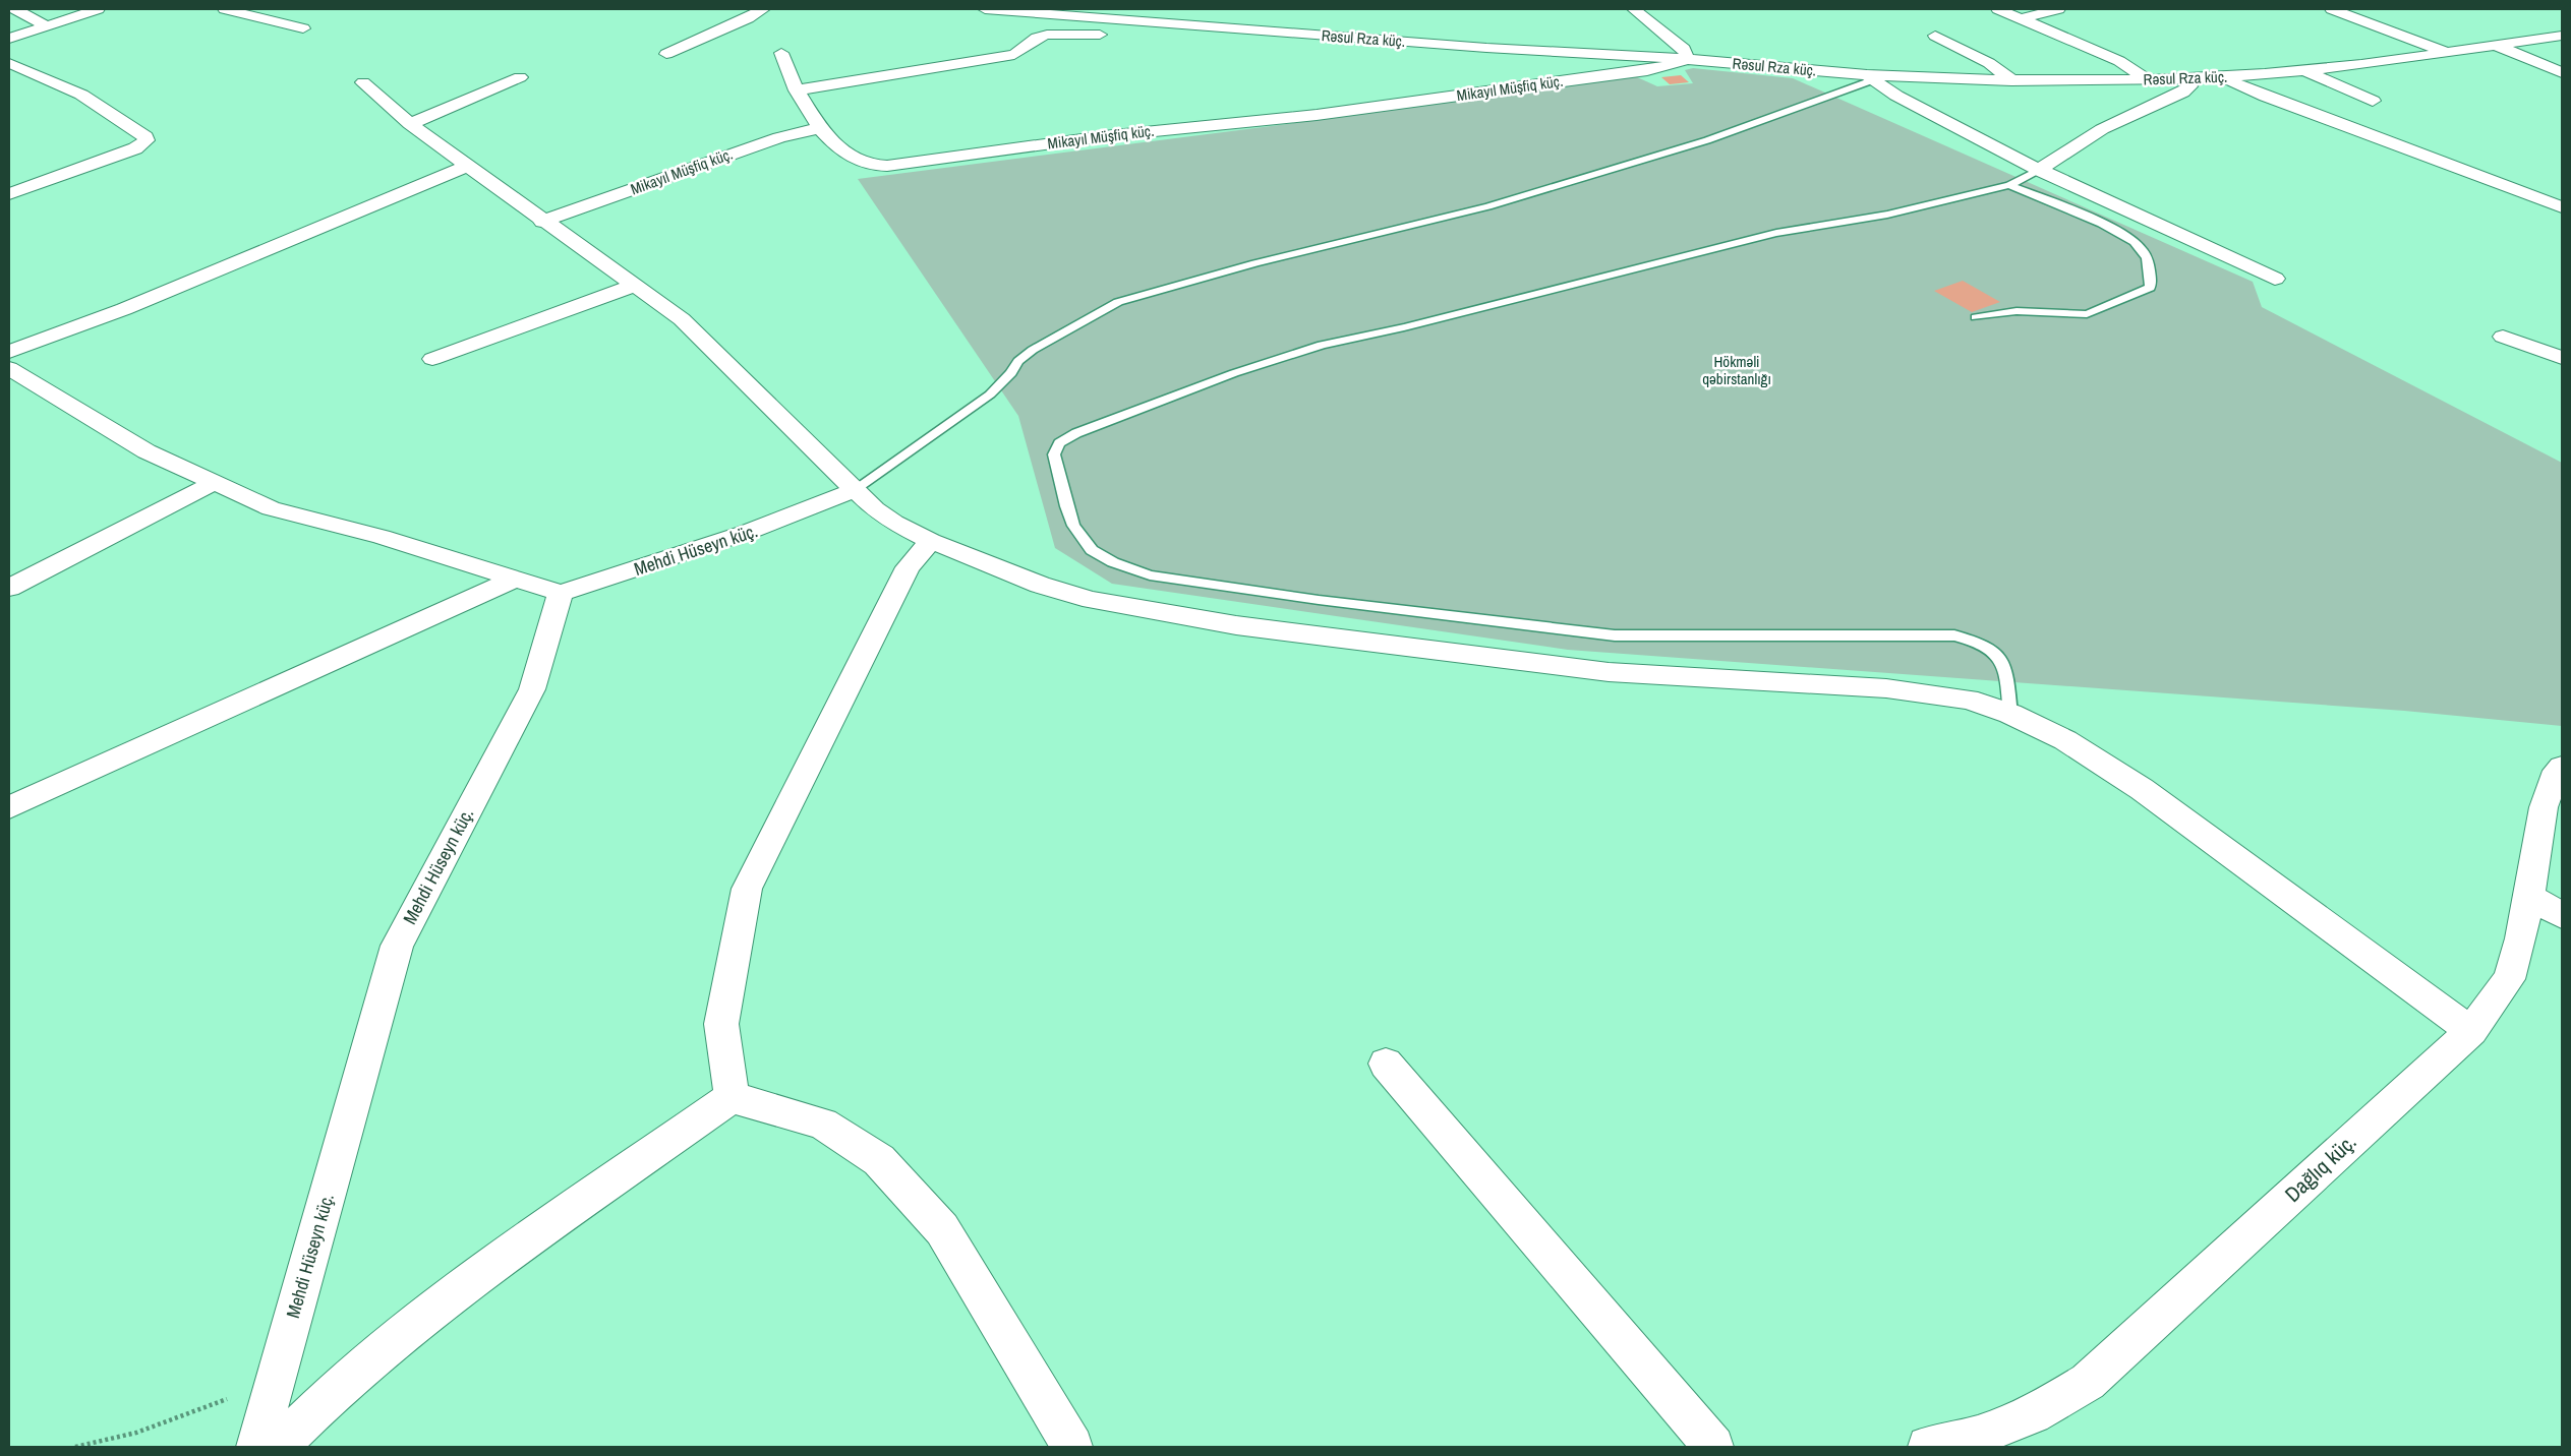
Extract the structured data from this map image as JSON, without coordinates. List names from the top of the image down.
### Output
{
  "streets": {
    "street": [
      "Rəsul Rza küç.",
      "Mikayıl Müşfiq küç.",
      "Mehdi Hüseyn küç.",
      "Dağlıq küç."
    ]
  },
  "crossings": [
    ["Rəsul Rza küç.", "Mikayıl Müşfiq küç."]
  ],
  "parks": ["Hökməli qəbirstanlığı"]
}
